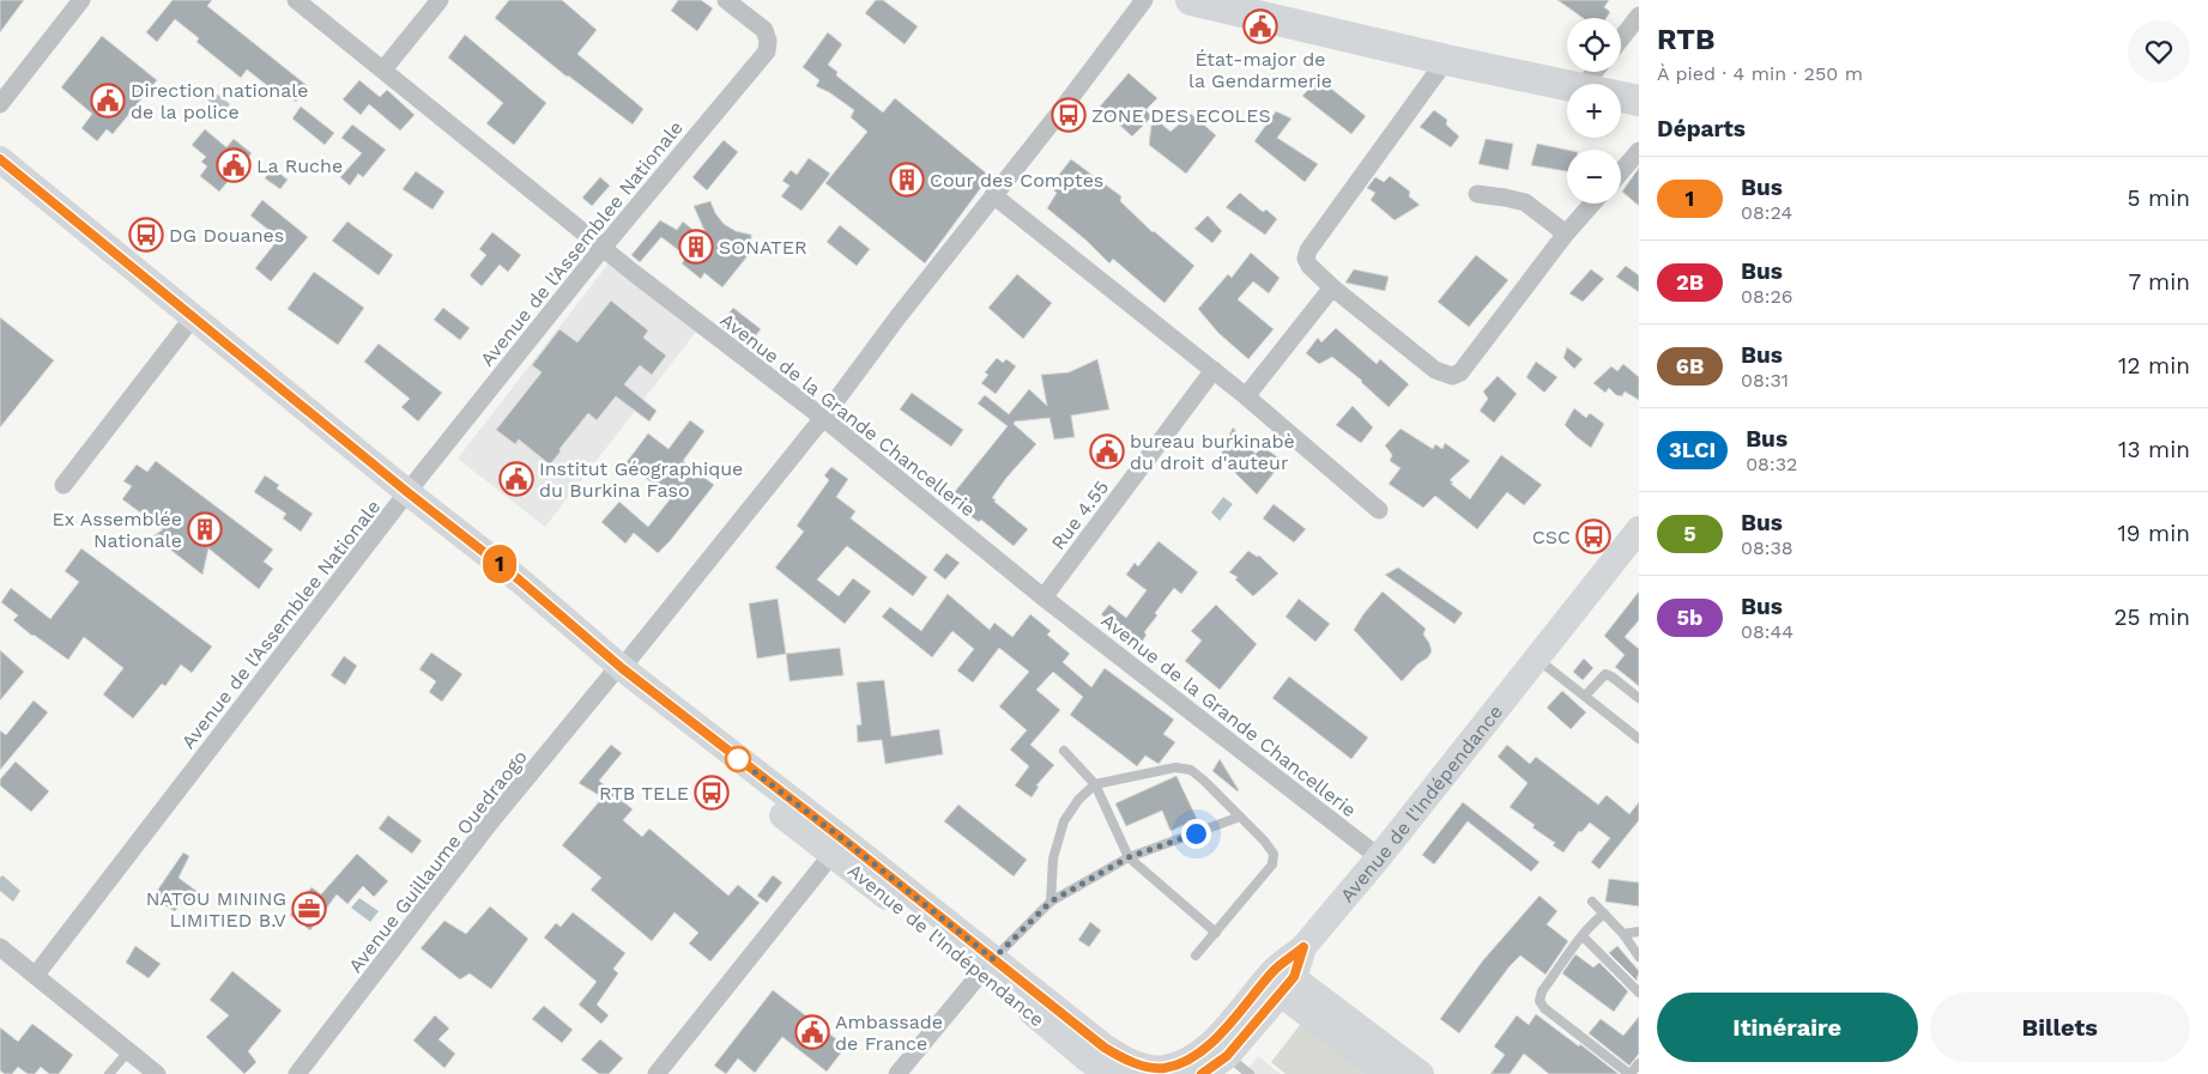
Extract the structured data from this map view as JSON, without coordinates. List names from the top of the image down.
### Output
{
  "streets": {
    "main road": ["Avenue de l'Indépendance"],
    "street": [
      "Avenue de l'Assemblee Nationale",
      "Avenue de la Grande Chancellerie",
      "Rue 4.55",
      "Avenue Guillaume Ouedraogo"
    ]
  },
  "crossings": [
    ["Avenue de l'Assemblee Nationale", "Avenue de la Grande Chancellerie"],
    ["Avenue de l'Assemblee Nationale", "Avenue de l'Indépendance"],
    ["Avenue de la Grande Chancellerie", "Rue 4.55"],
    ["Avenue de la Grande Chancellerie", "Avenue de l'Indépendance"],
    ["Avenue de la Grande Chancellerie", "Avenue Guillaume Ouedraogo"],
    ["Avenue de l'Indépendance", "Avenue Guillaume Ouedraogo"]
  ],
  "places": {
    "public building": [
      "État-major de la Gendarmerie",
      "Direction nationale de la police",
      "La Ruche",
      "bureau burkinabè du droit d'auteur",
      "Institut Géographique du Burkina Faso",
      "Ambassade de France"
    ],
    "bus stop": [
      "ZONE DES ECOLES",
      "DG Douanes",
      "CSC",
      "RTB TELE"
    ],
    "building": ["Cour des Comptes", "SONATER", "Ex Assemblée Nationale"],
    "office": ["NATOU MINING LIMITIED B.V"]
  },
  "lines": ["bus line 1"],
  "page": {
    "on_map": "1",
    "heading": [
      ["RTB", "À pied · 4 min · 250 m"],
      "Départs"
    ],
    "map_buttons": ["+", "−"],
    "list": [
      {
        "mark": "1",
        "name": "Bus",
        "note": "08:24",
        "value": "5 min"
      },
      {
        "mark": "2B",
        "name": "Bus",
        "note": "08:26",
        "value": "7 min"
      },
      {
        "mark": "6B",
        "name": "Bus",
        "note": "08:31",
        "value": "12 min"
      },
      {
        "mark": "3LCI",
        "name": "Bus",
        "note": "08:32",
        "value": "13 min"
      },
      {
        "mark": "5",
        "name": "Bus",
        "note": "08:38",
        "value": "19 min"
      },
      {
        "mark": "5b",
        "name": "Bus",
        "note": "08:44",
        "value": "25 min"
      }
    ],
    "buttons": ["Itinéraire", "Billets"]
  }
}
